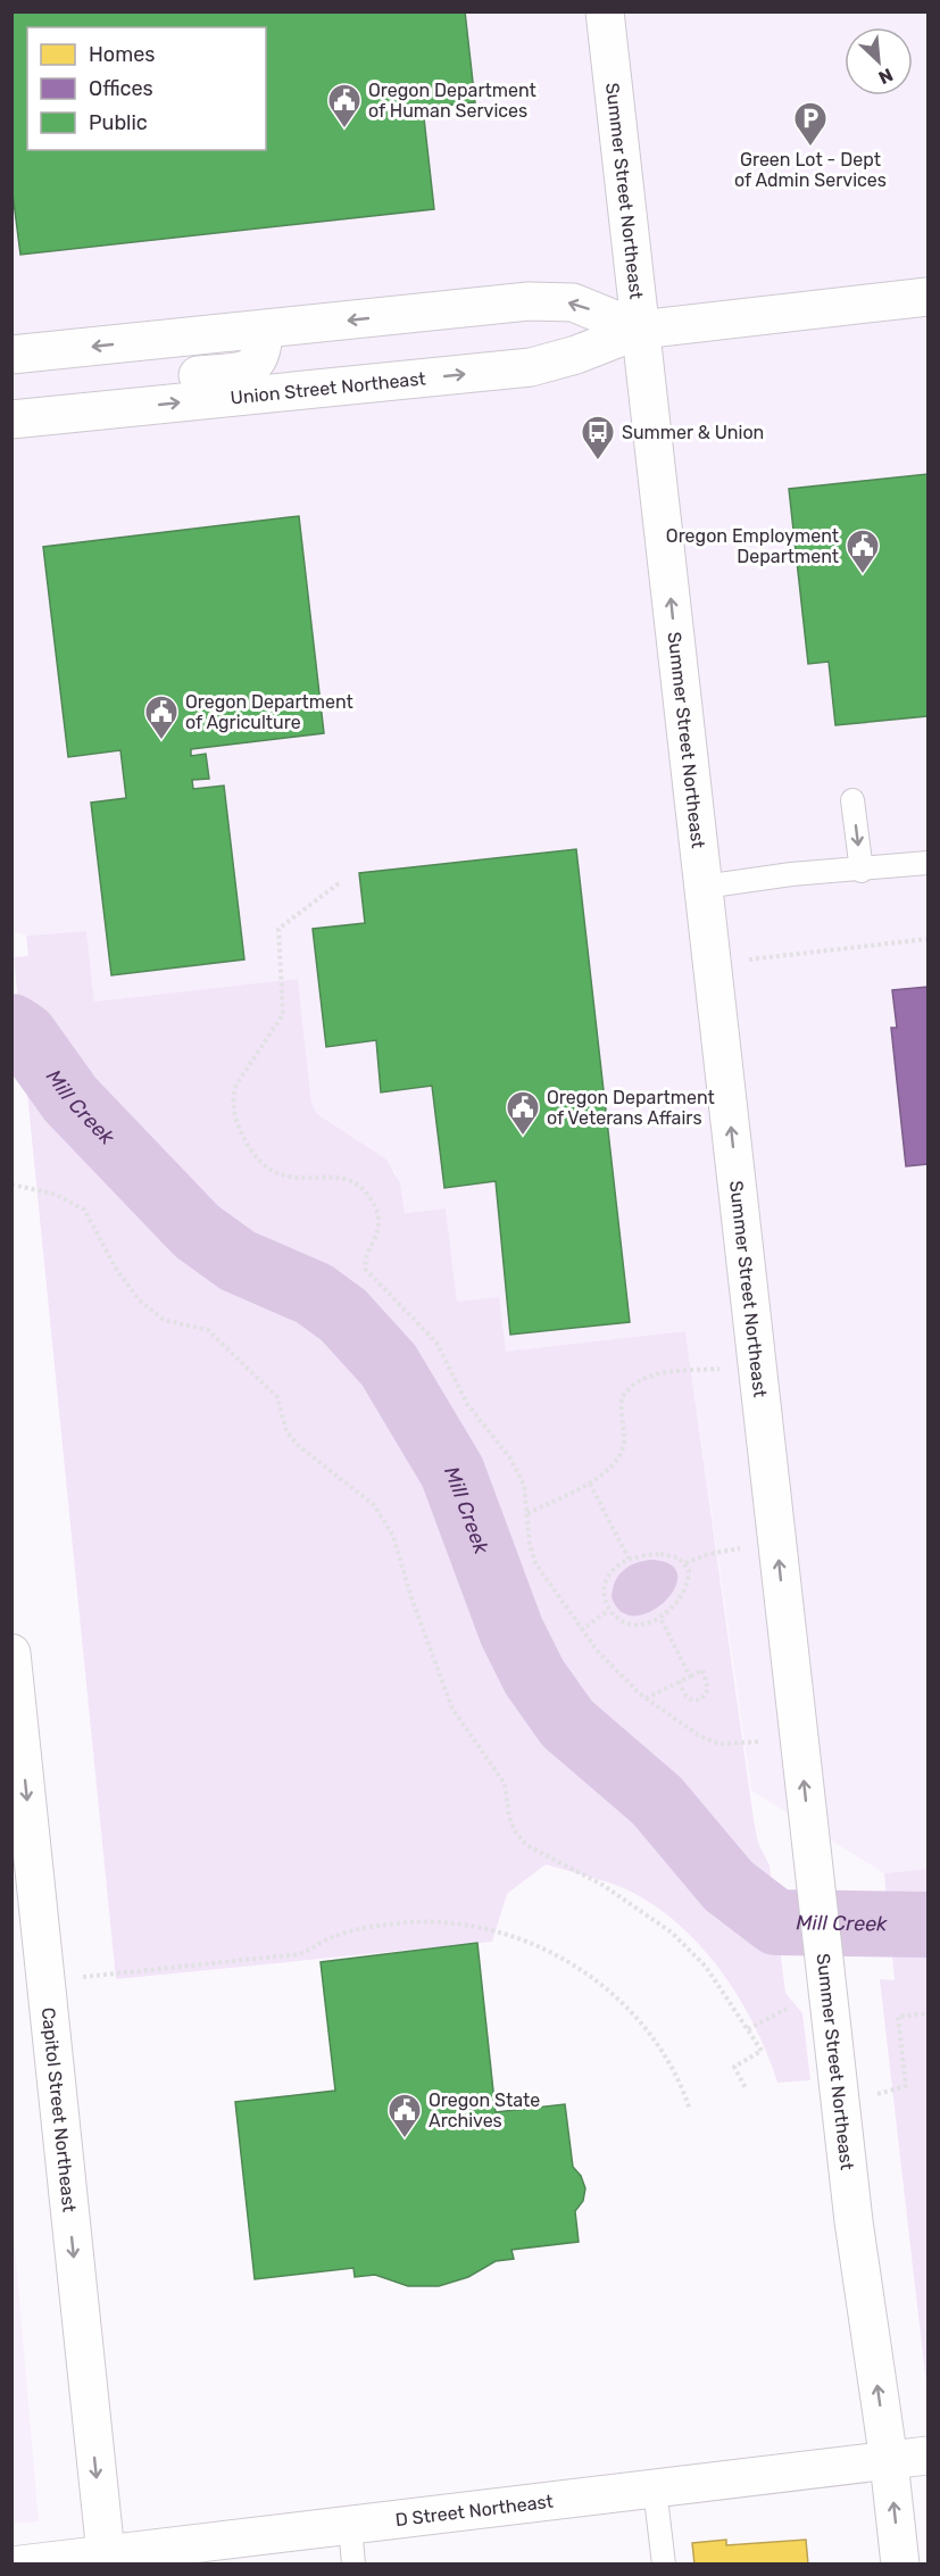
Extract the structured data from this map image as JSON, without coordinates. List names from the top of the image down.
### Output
{
  "streets": {
    "main road": [
      "Summer Street Northeast",
      "Union Street Northeast",
      "Capitol Street Northeast",
      "D Street Northeast"
    ]
  },
  "crossings": [
    ["Summer Street Northeast", "Union Street Northeast"],
    ["Summer Street Northeast", "D Street Northeast"],
    ["Capitol Street Northeast", "D Street Northeast"]
  ],
  "one_way": ["Summer Street Northeast", "Capitol Street Northeast"],
  "water": ["Mill Creek"],
  "places": {
    "public building": [
      "Oregon Department of Human Services",
      "Oregon Employment Department",
      "Oregon Department of Agriculture",
      "Oregon Department of Veterans Affairs",
      "Oregon State Archives"
    ],
    "parking": ["Green Lot - Dept of Admin Services"],
    "bus stop": ["Summer & Union"]
  },
  "legend": ["Homes", "Offices", "Public"],
  "north": "bottom right"
}
